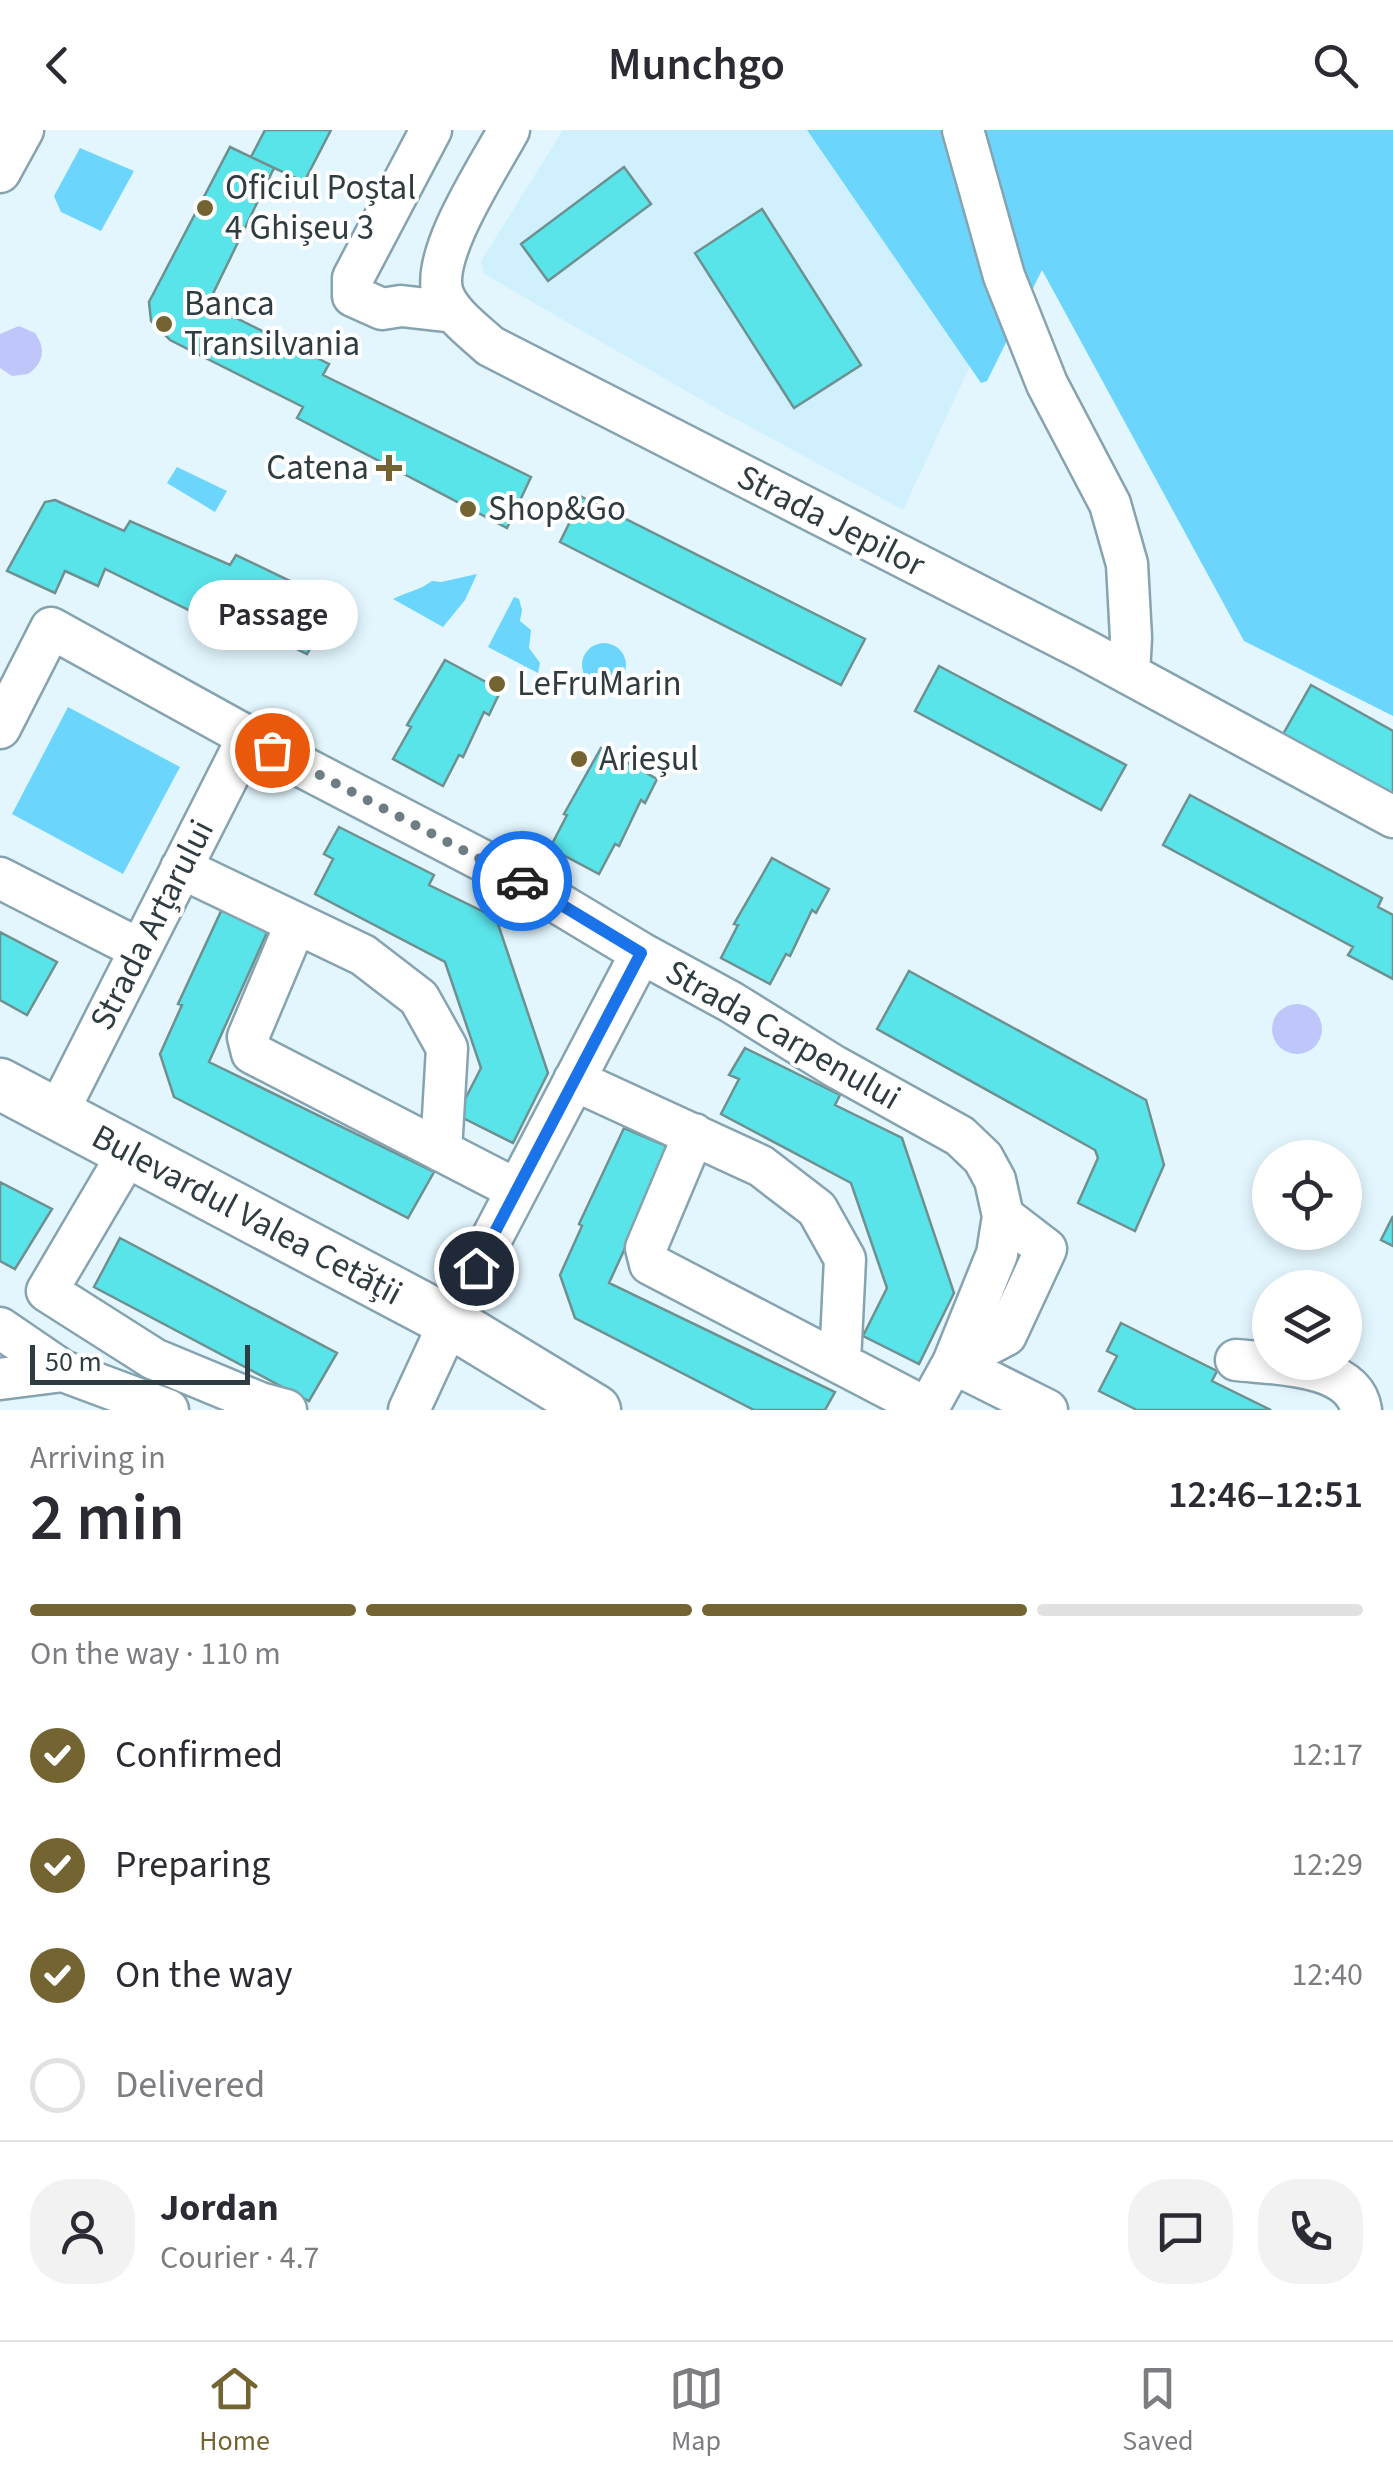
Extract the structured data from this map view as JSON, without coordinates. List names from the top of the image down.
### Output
{
  "streets": {
    "main road": ["Bulevardul Valea Cetății"],
    "street": ["Strada Jepilor", "Strada Arțarului", "Strada Carpenului"]
  },
  "crossings": [
    ["Strada Arțarului", "Strada Carpenului"],
    ["Strada Arțarului", "Bulevardul Valea Cetății"]
  ],
  "places": {
    "other": [
      "Oficiul Poștal 4 Ghișeu 3",
      "Banca Transilvania",
      "Shop&Go",
      "LeFruMarin",
      "Passage",
      "Arieșul"
    ],
    "health": ["Catena"]
  },
  "scale_bar": "50 m",
  "page": {
    "header": "Munchgo",
    "bubble": "Passage",
    "scale": "50 m",
    "heading": ["2 min", "Arriving in", "12:46–12:51"],
    "panel": ["Jordan", "Courier · 4.7"],
    "bar": "On the way · 110 m",
    "list": [
      ["Confirmed", "12:17"],
      ["Preparing", "12:29"],
      ["On the way", "12:40"],
      "Delivered"
    ],
    "tabs": ["Home", "Map", "Saved"]
  }
}
